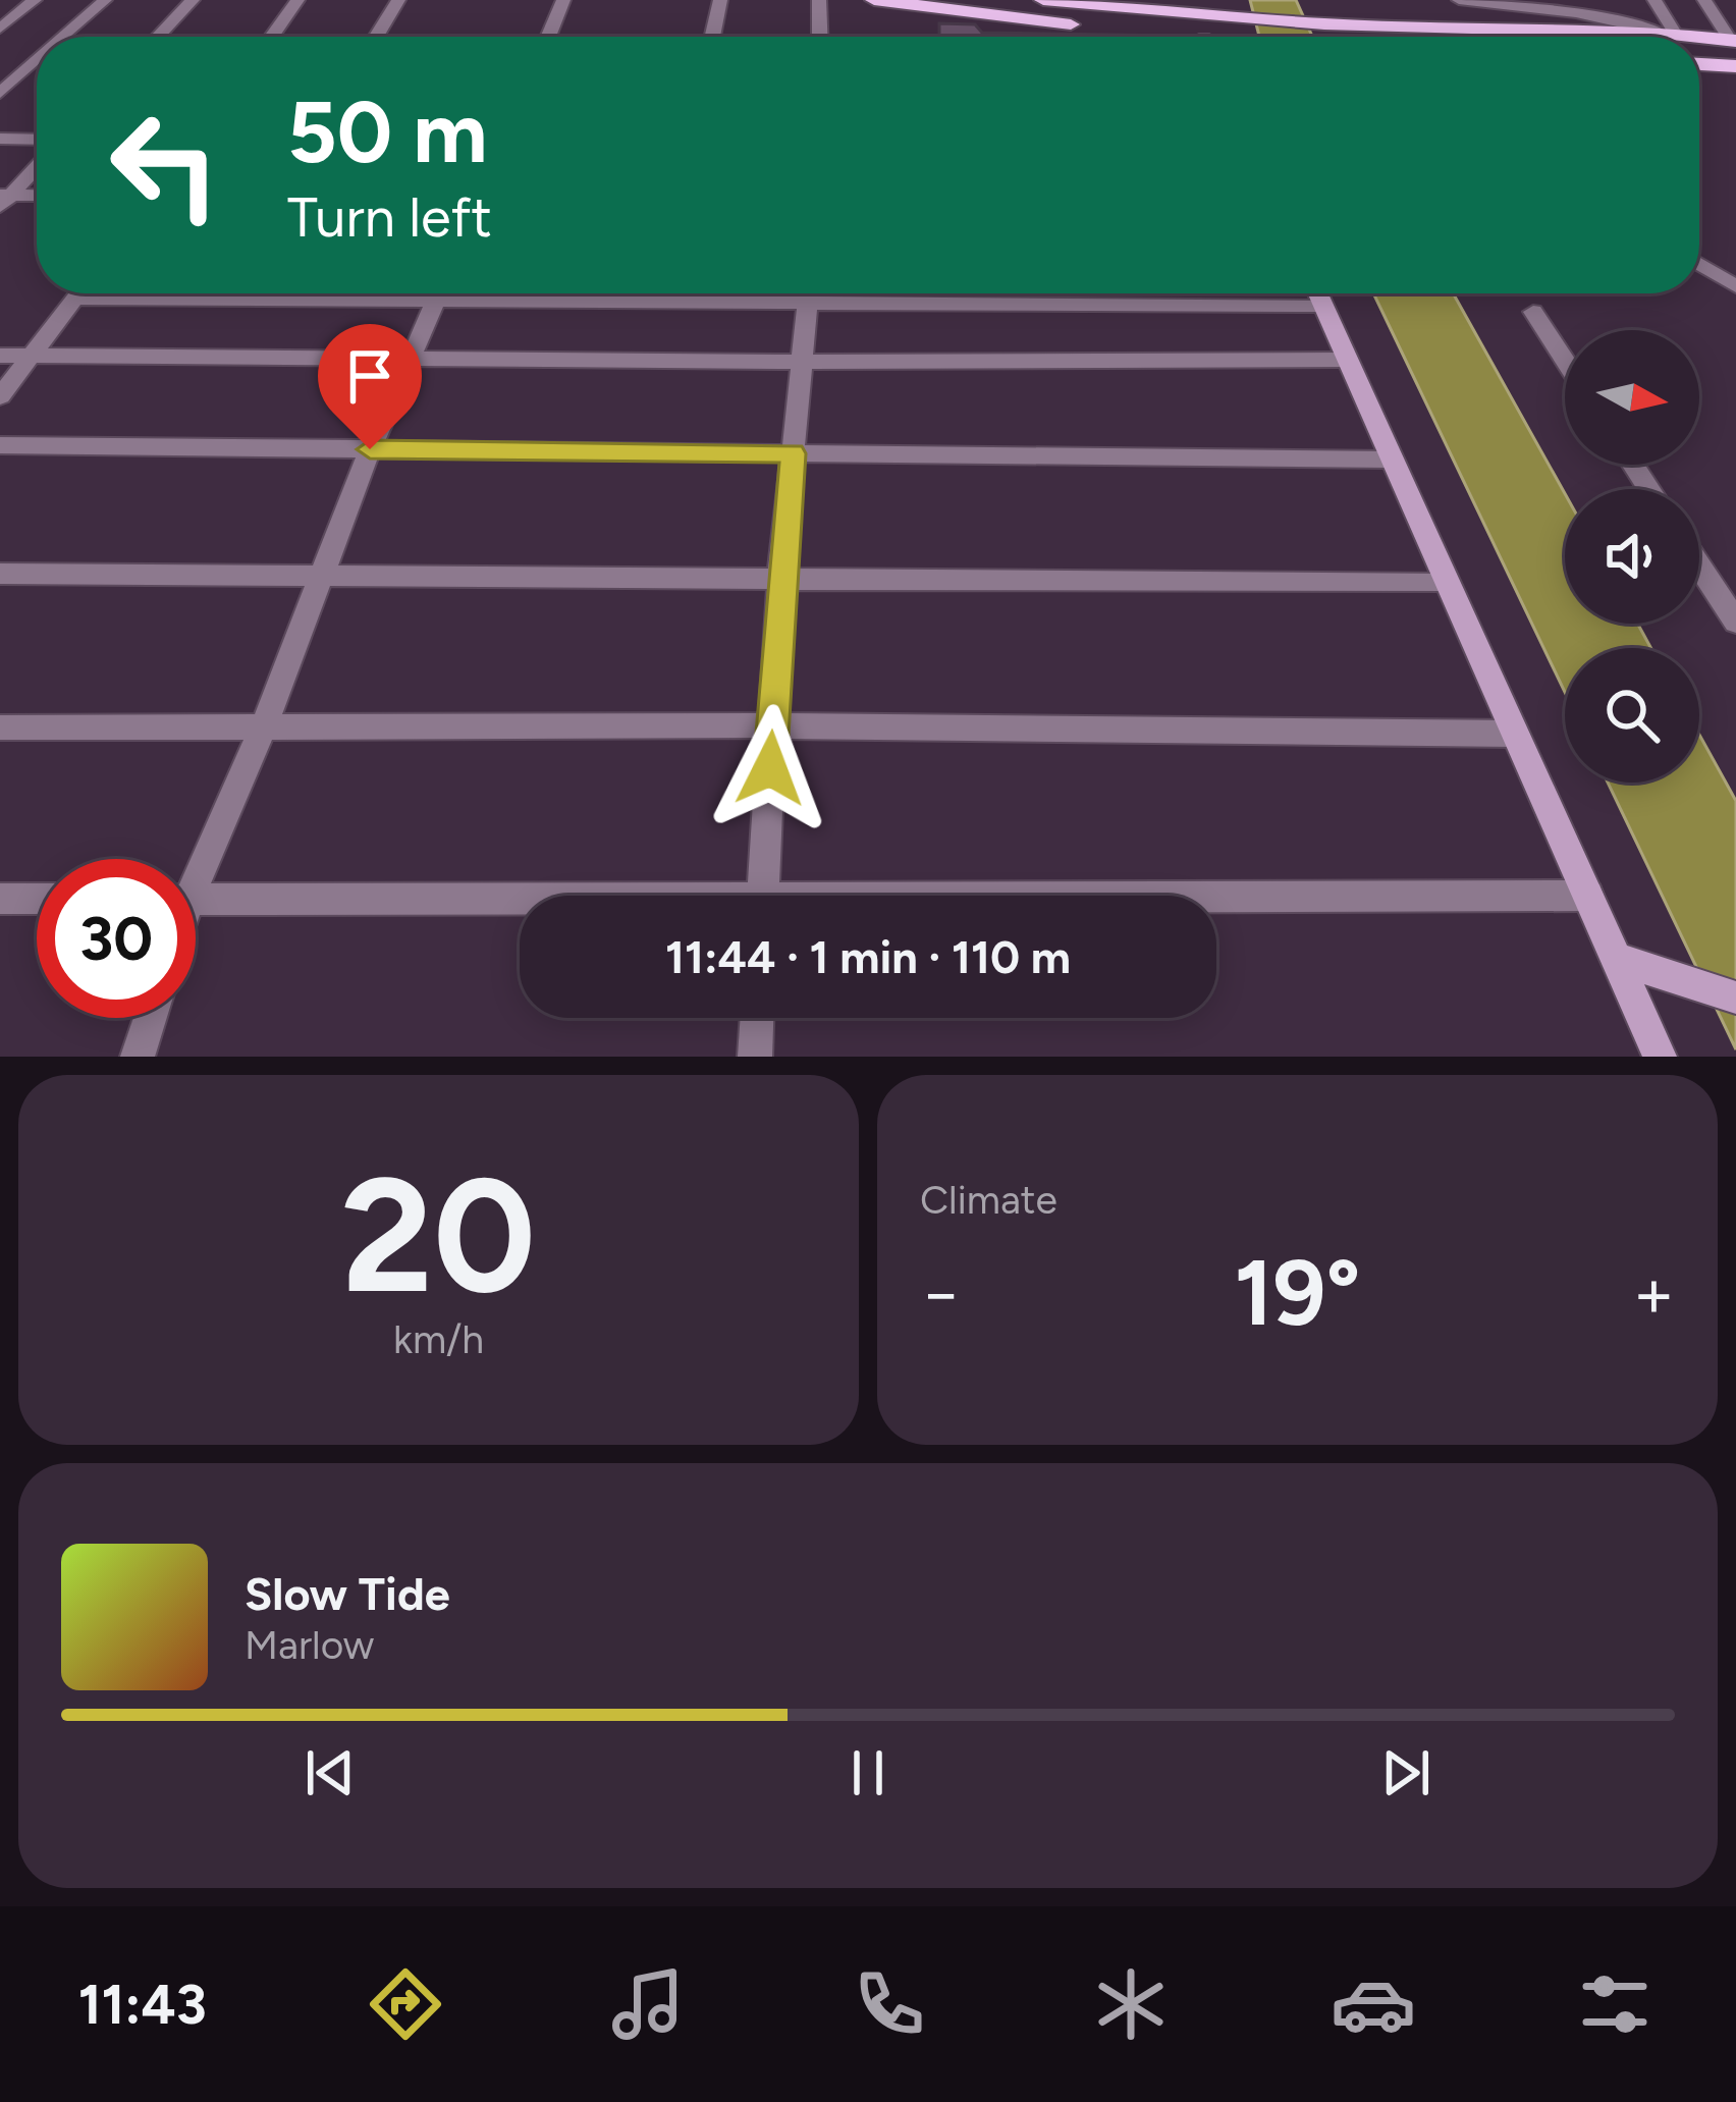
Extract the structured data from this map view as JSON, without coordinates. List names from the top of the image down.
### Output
{
  "north": "right",
  "page": {
    "turn": ["50 m", "Turn left"],
    "limit": "30",
    "trip": "11:44 · 1 min · 110 m",
    "tile": [
      ["20", "km/h"],
      "Climate"
    ],
    "heat": ["−", "19°", "+"],
    "song": ["Slow Tide", "Marlow"],
    "tabs": "11:43"
  }
}
